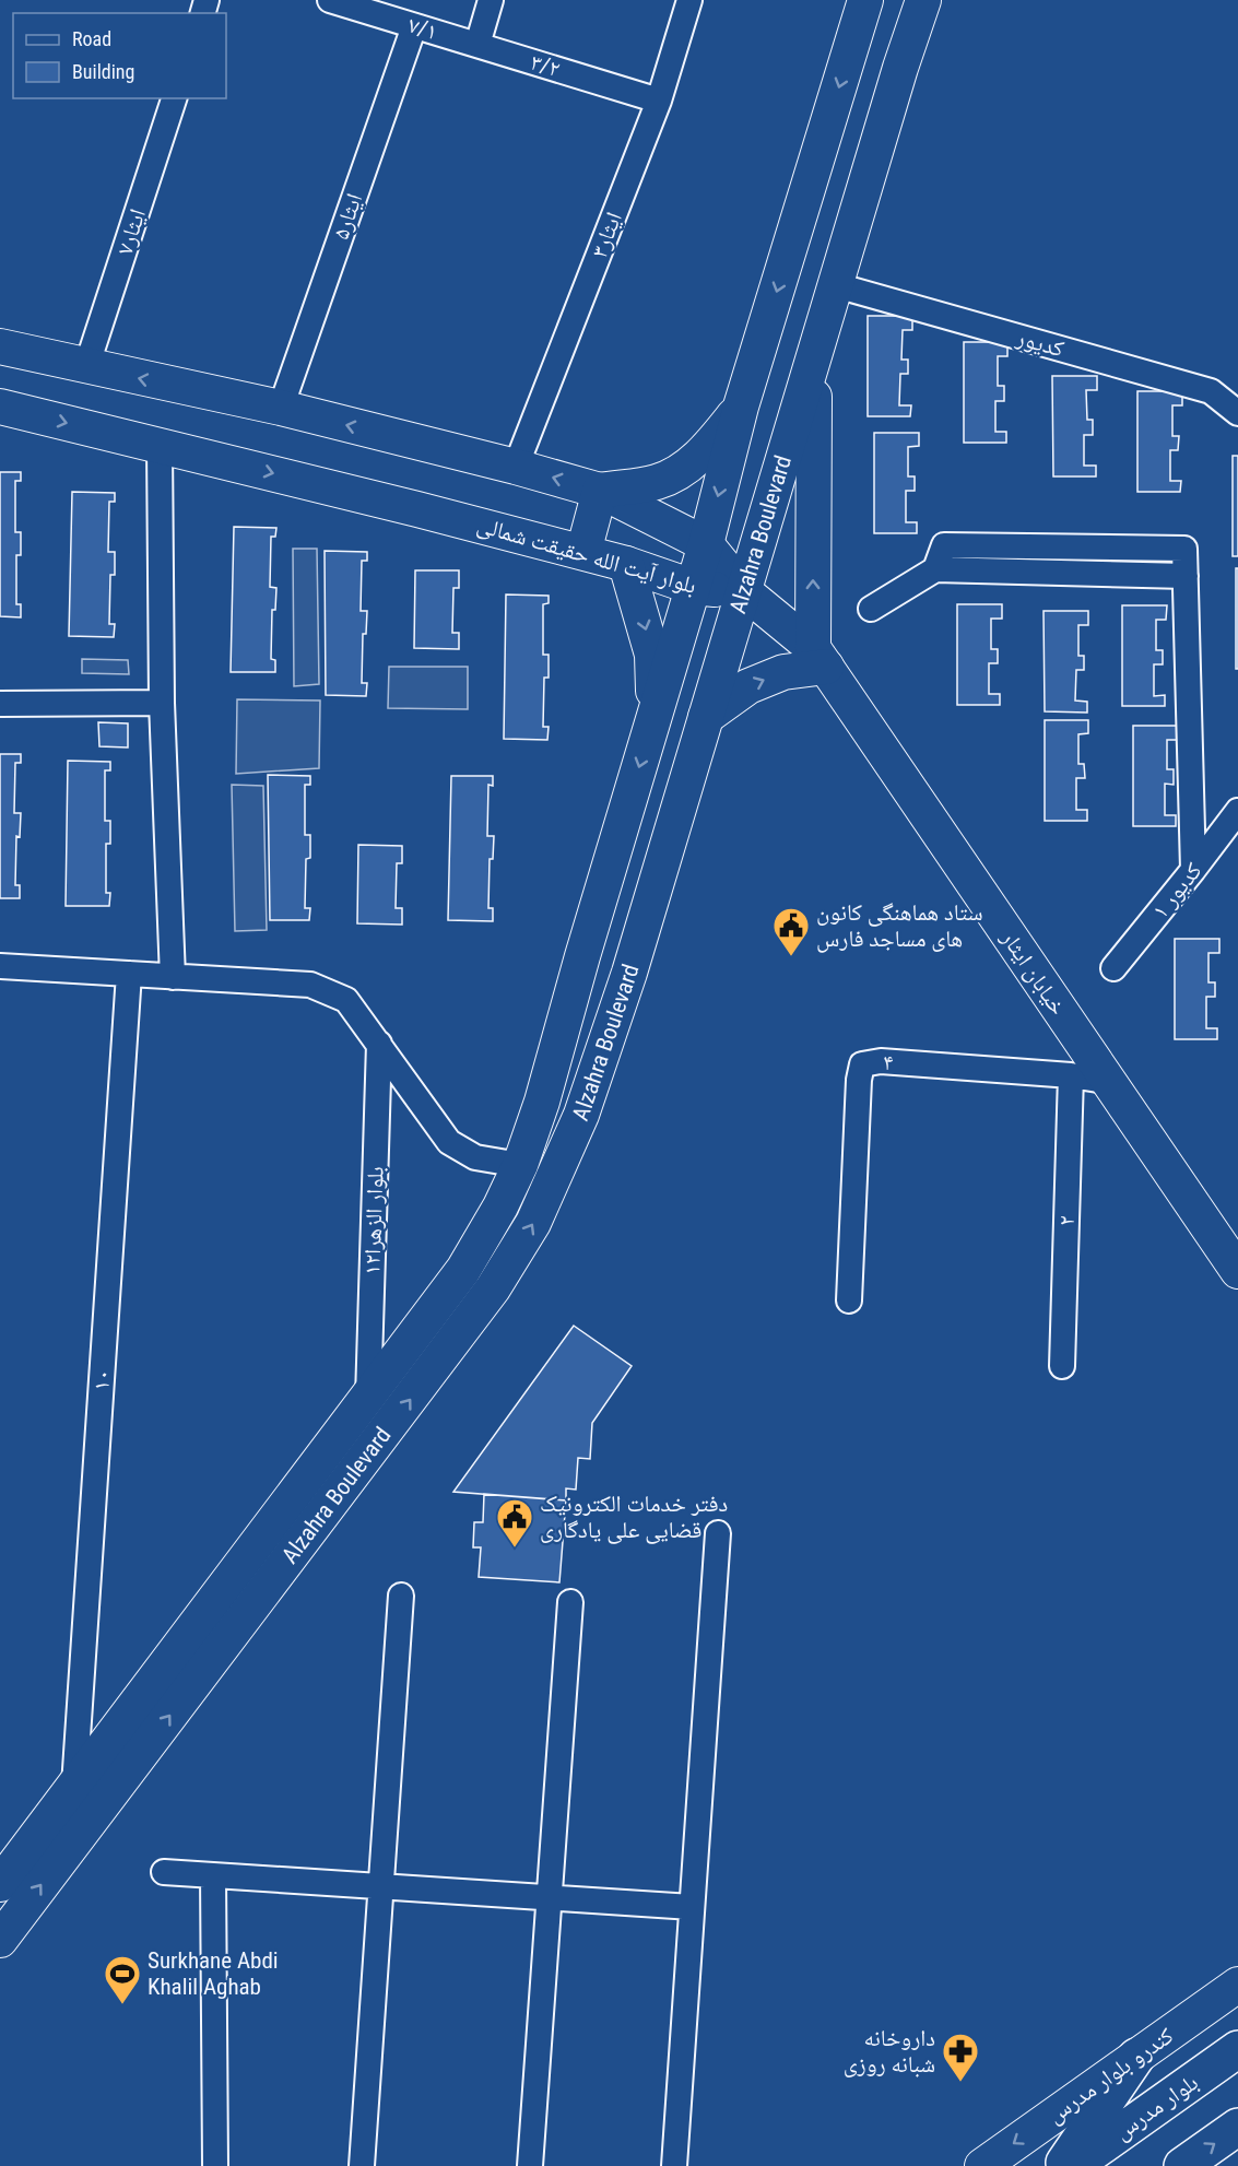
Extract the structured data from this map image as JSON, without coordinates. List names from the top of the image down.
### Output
{
  "streets": {
    "main road": [
      "Alzahra Boulevard",
      "بلوار آیت الله حقیقت شمالی",
      "خیابان ایثار",
      "کندرو بلوار مدرس",
      "بلوار مدرس"
    ],
    "street": [
      "۷/۱",
      "۳/۲",
      "ایثار۵",
      "ایثار۷",
      "ایثار۳",
      "کدیور",
      "کدیور ۱",
      "۴",
      "بلوار الزهرا۱۲",
      "۲",
      "۱۰"
    ]
  },
  "crossings": [
    ["۷/۱", "۳/۲"],
    ["۷/۱", "ایثار۵"],
    ["۳/۲", "ایثار۳"],
    ["ایثار۵", "بلوار آیت الله حقیقت شمالی"],
    ["ایثار۷", "بلوار آیت الله حقیقت شمالی"],
    ["ایثار۳", "بلوار آیت الله حقیقت شمالی"],
    ["کدیور", "Alzahra Boulevard"],
    ["Alzahra Boulevard", "بلوار آیت الله حقیقت شمالی"],
    ["Alzahra Boulevard", "خیابان ایثار"],
    ["Alzahra Boulevard", "بلوار الزهرا۱۲"],
    ["Alzahra Boulevard", "۱۰"],
    ["بلوار آیت الله حقیقت شمالی", "خیابان ایثار"],
    ["خیابان ایثار", "۴"],
    ["۴", "۲"]
  ],
  "places": {
    "public building": ["ستاد هماهنگی کانون های مساجد فارس", "دفتر خدمات الکترونیک قضایی علی یادگاری"],
    "sports": ["Surkhane Abdi Khalil Aghab"],
    "pharmacy": ["داروخانه شبانه روزی"]
  },
  "legend": ["Road", "Building"]
}
